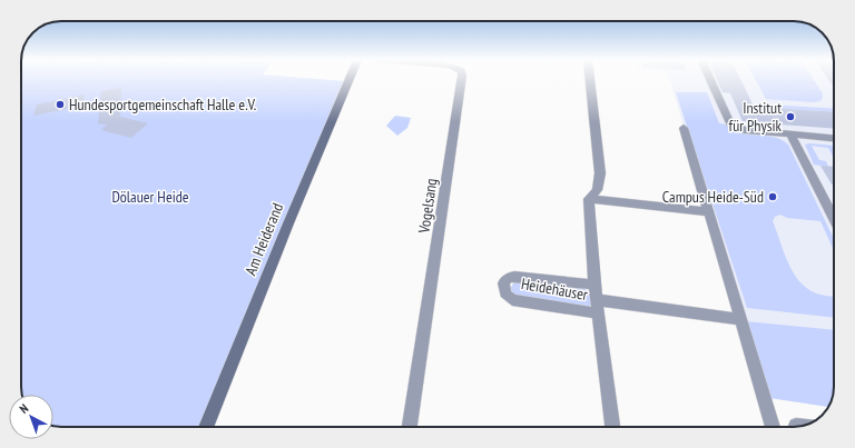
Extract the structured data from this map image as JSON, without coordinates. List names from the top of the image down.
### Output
{
  "streets": {
    "street": ["Vogelsang", "Am Heiderand", "Heidehäuser"]
  },
  "parks": ["Dölauer Heide"],
  "places": ["Hundesportgemeinschaft Halle e.V.", "Institut für Physik", "Campus Heide-Süd"],
  "north": "top left"
}
